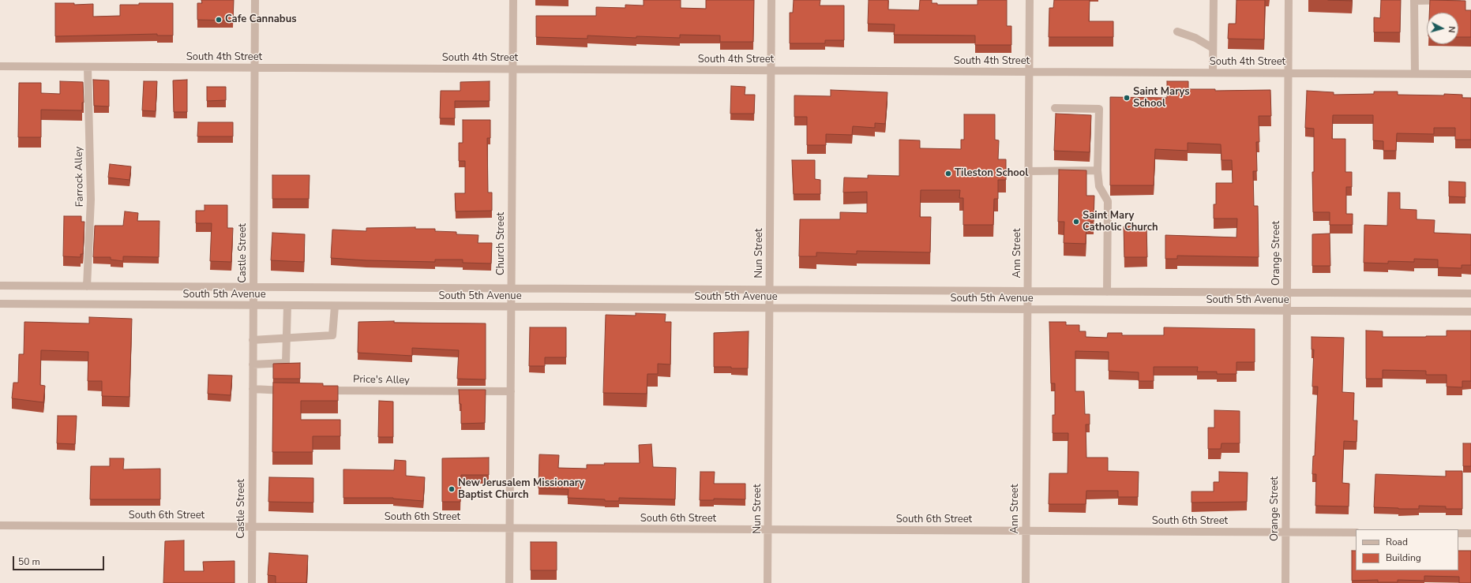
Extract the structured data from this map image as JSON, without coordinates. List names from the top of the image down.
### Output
{
  "streets": {
    "street": [
      "South 4th Street",
      "Farrock Alley",
      "Church Street",
      "Castle Street",
      "Nun Street",
      "Ann Street",
      "Orange Street",
      "South 5th Avenue",
      "Price's Alley",
      "South 6th Street"
    ]
  },
  "crossings": [
    ["South 4th Street", "Farrock Alley"],
    ["South 4th Street", "Church Street"],
    ["South 4th Street", "Castle Street"],
    ["South 4th Street", "Nun Street"],
    ["South 4th Street", "Ann Street"],
    ["South 4th Street", "Orange Street"],
    ["Farrock Alley", "South 5th Avenue"],
    ["Church Street", "South 5th Avenue"],
    ["Church Street", "Price's Alley"],
    ["Church Street", "South 6th Street"],
    ["Castle Street", "South 5th Avenue"],
    ["Castle Street", "South 6th Street"],
    ["Nun Street", "South 5th Avenue"],
    ["Nun Street", "South 6th Street"],
    ["Ann Street", "South 5th Avenue"],
    ["Ann Street", "South 6th Street"],
    ["Orange Street", "South 5th Avenue"],
    ["Orange Street", "South 6th Street"]
  ],
  "places": [
    "Cafe Cannabus",
    "Saint Marys School",
    "Tileston School",
    "Saint Mary Catholic Church",
    "New Jerusalem Missionary Baptist Church"
  ],
  "legend": ["Road", "Building"],
  "scale_bar": "50 m",
  "north": "right"
}
